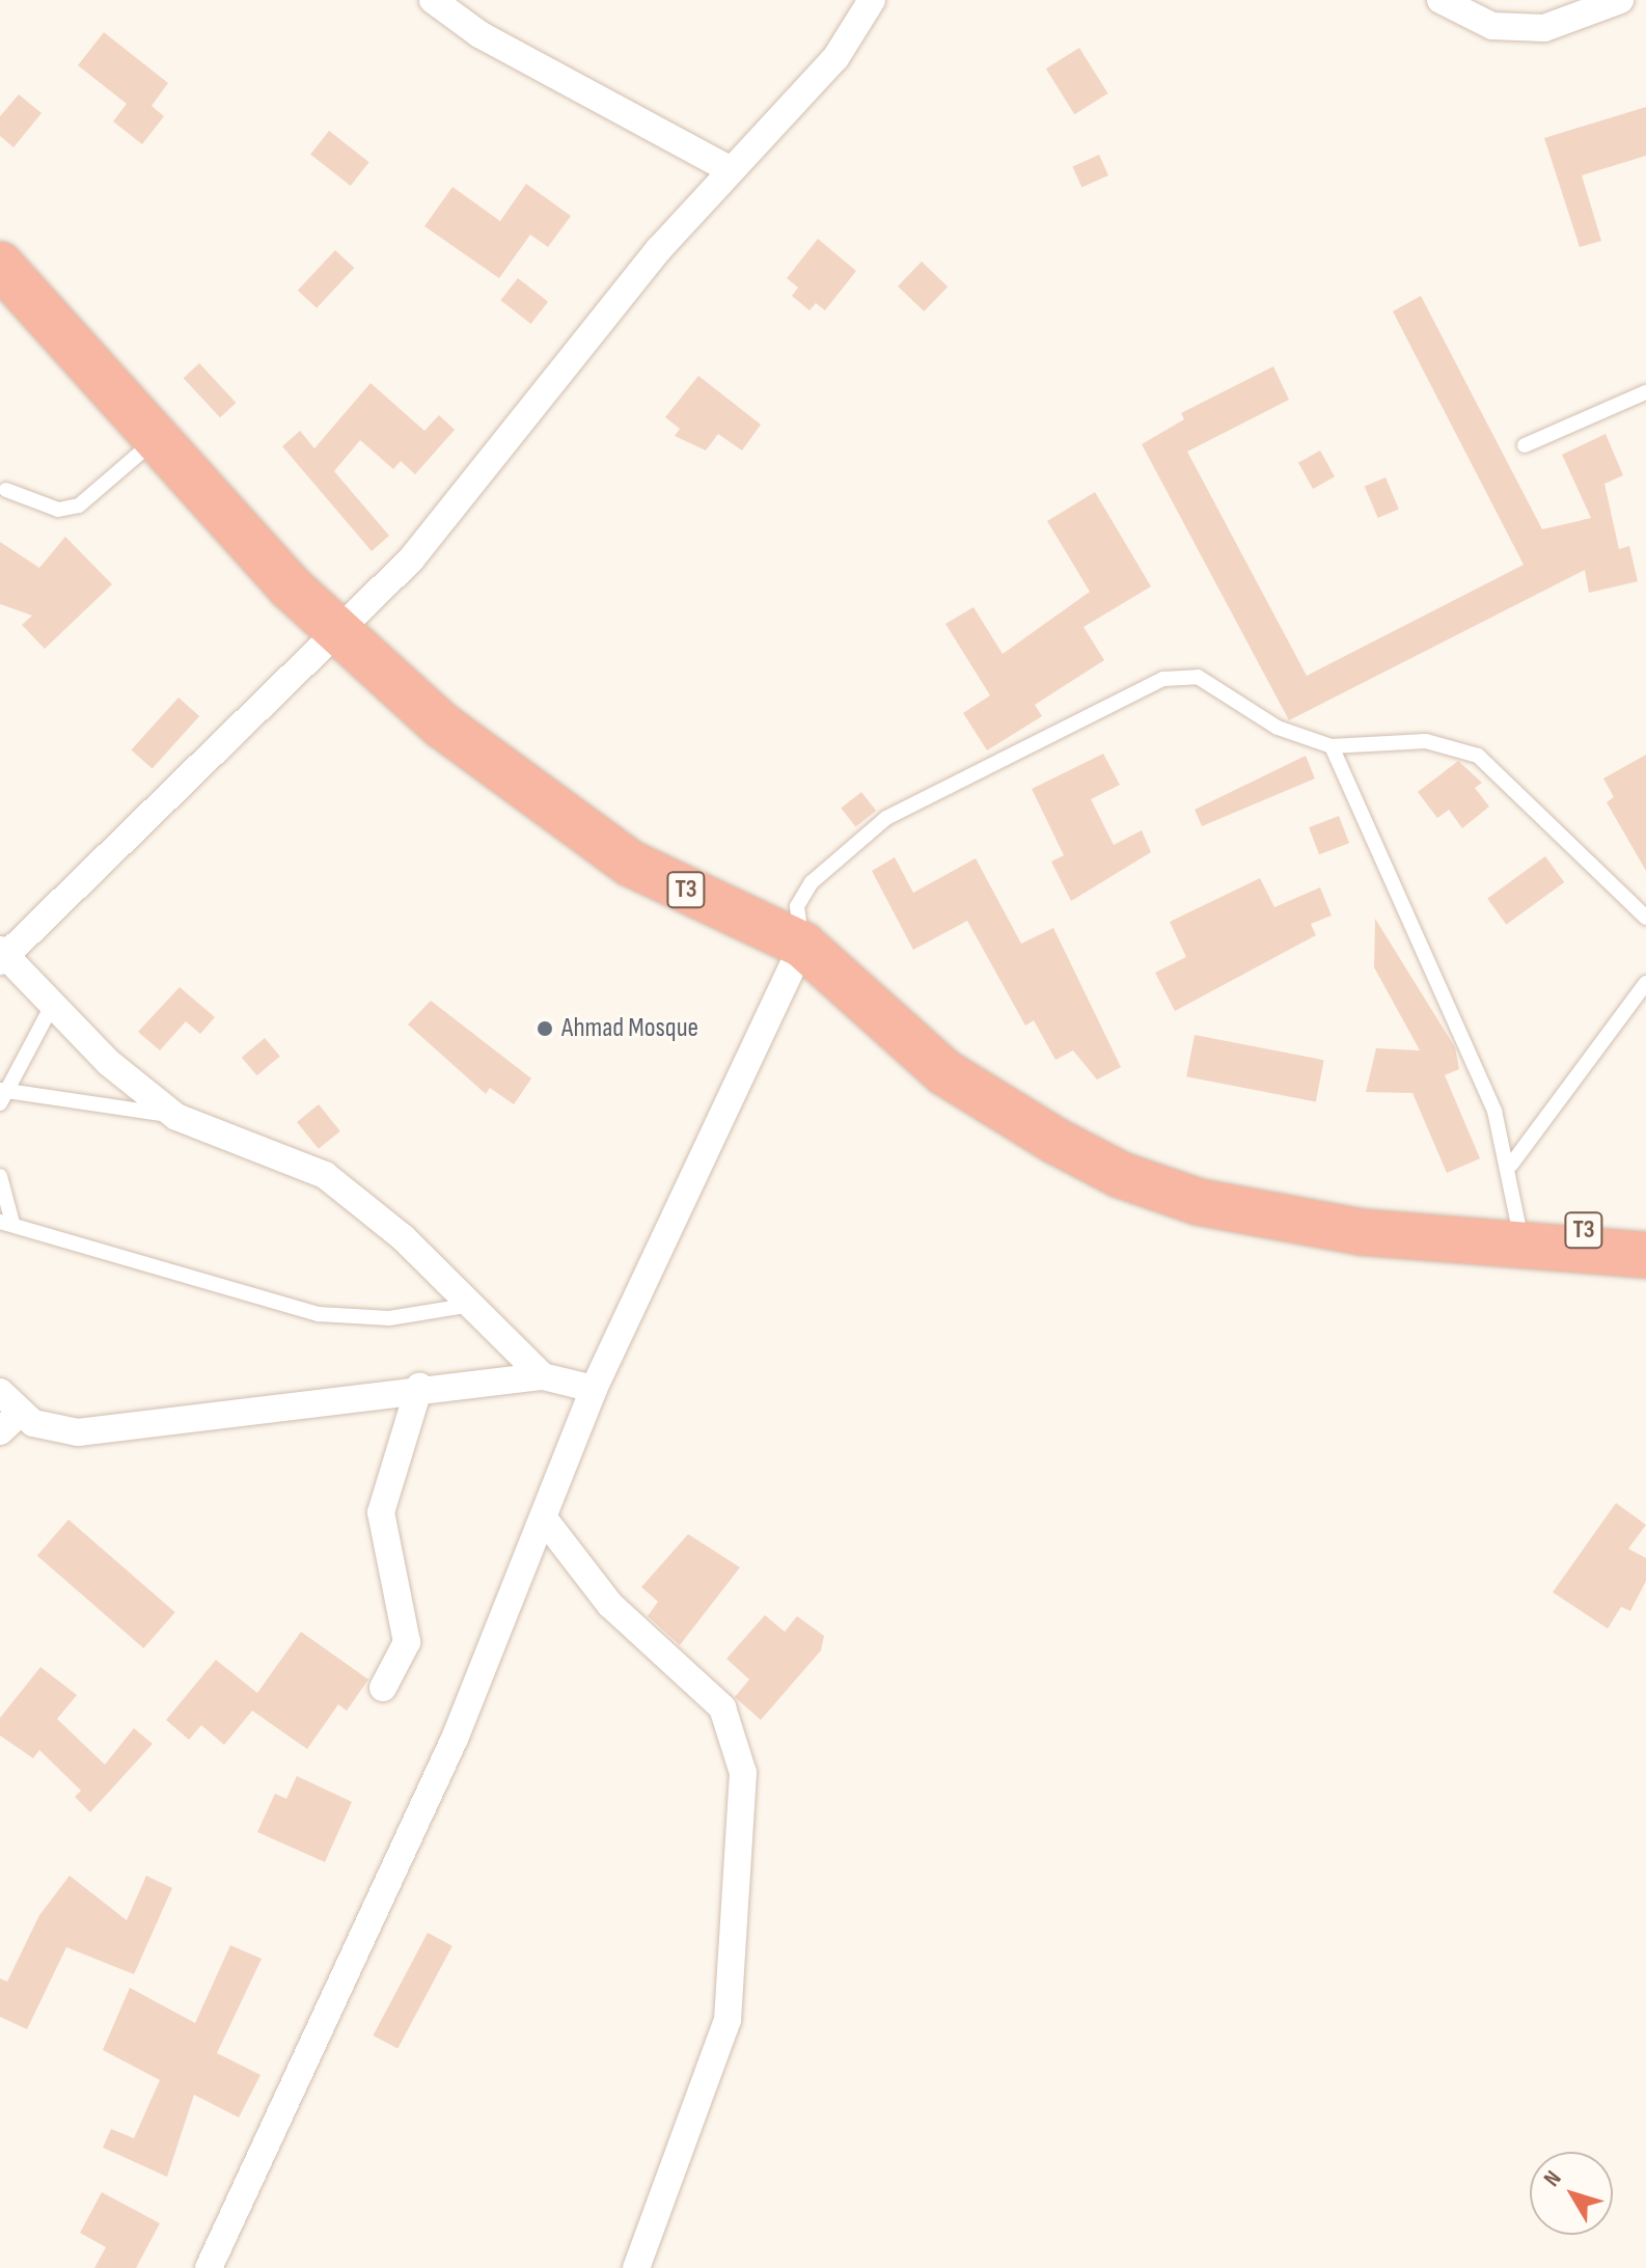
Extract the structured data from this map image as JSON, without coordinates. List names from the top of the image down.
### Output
{
  "streets": {
    "highway": ["T3"]
  },
  "places": ["Ahmad Mosque"],
  "north": "top left"
}
